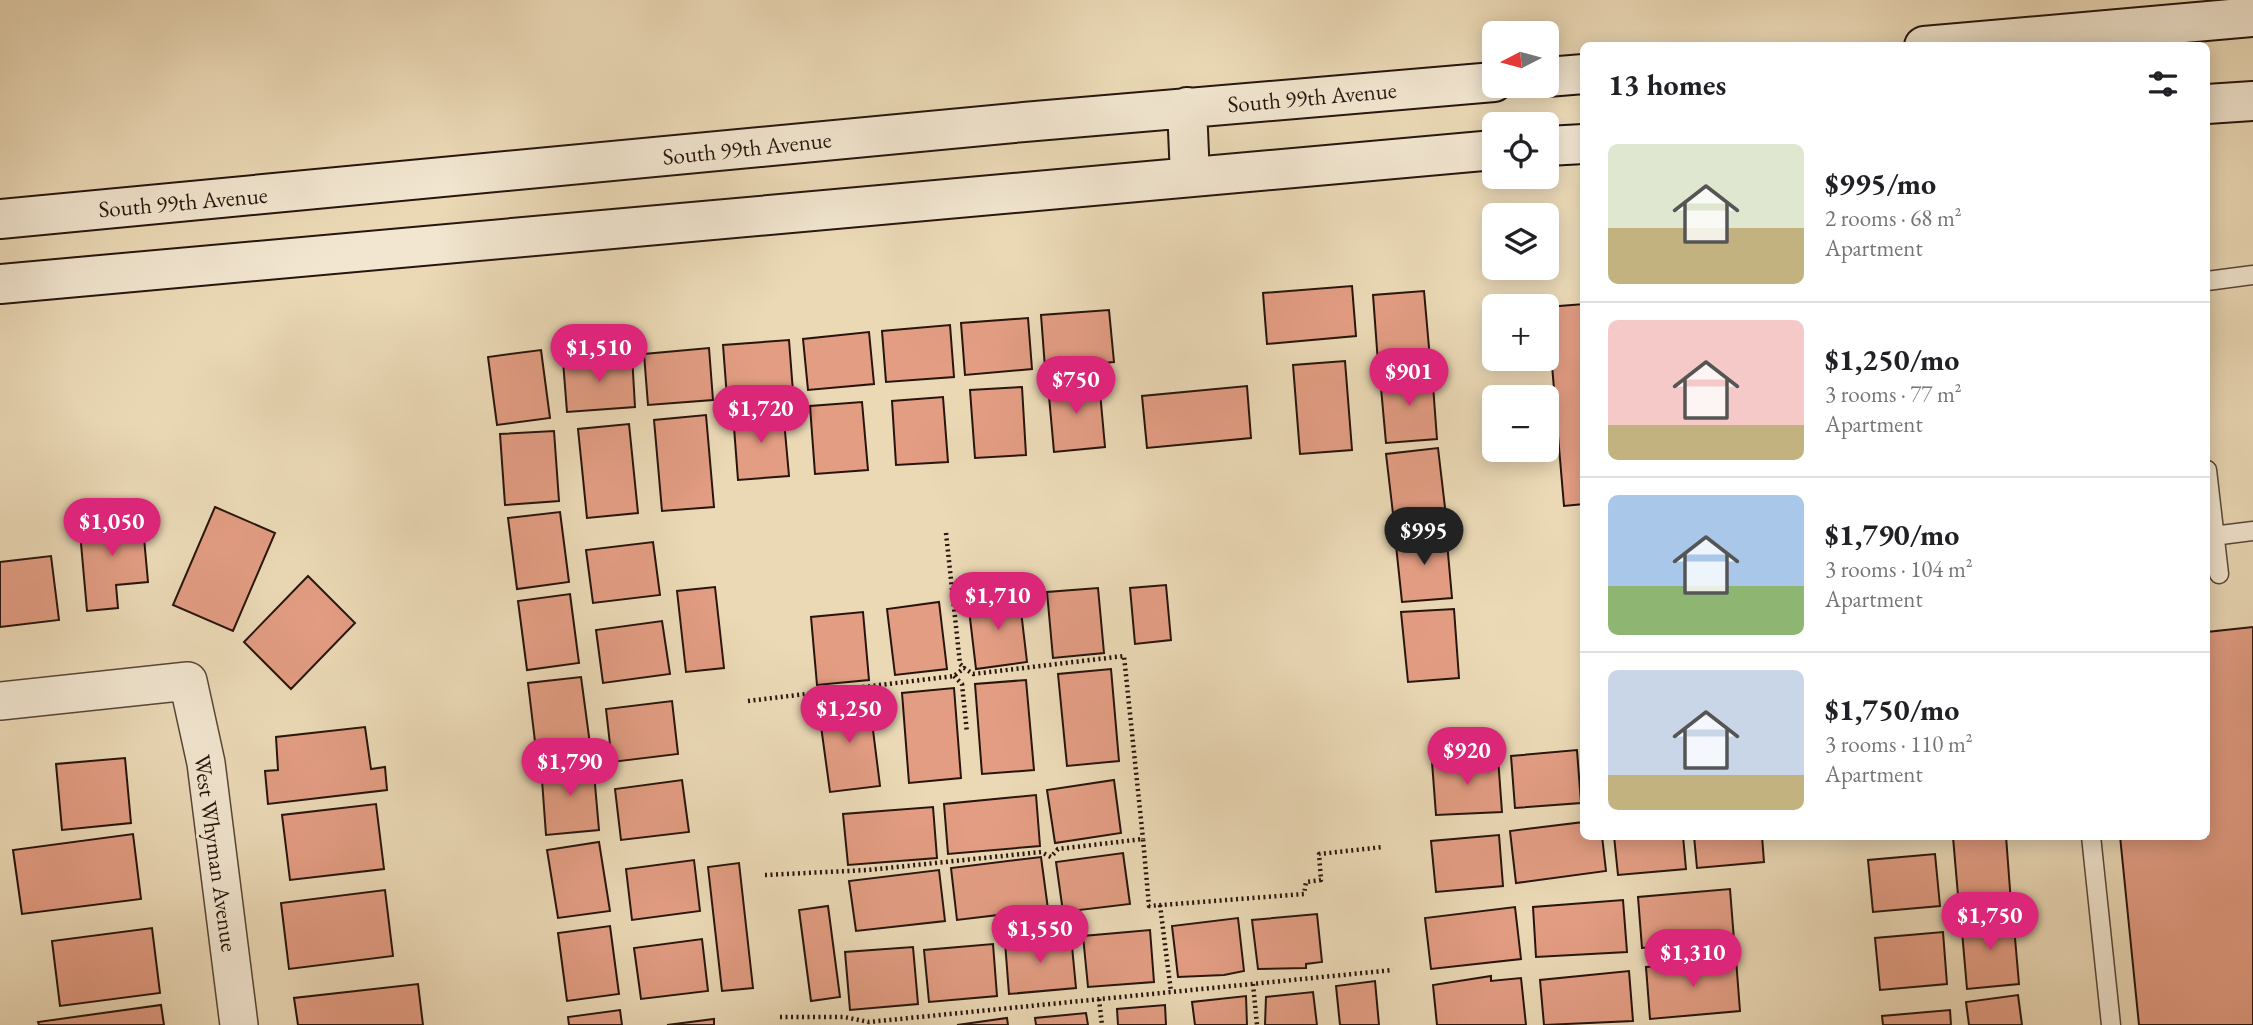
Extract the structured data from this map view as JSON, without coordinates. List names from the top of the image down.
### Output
{
  "streets": {
    "main road": ["South 99th Avenue"],
    "street": ["West Whyman Avenue"]
  },
  "north": "left",
  "page": {
    "map_buttons": ["+", "−"],
    "heading": "13 homes",
    "list": [
      {
        "name": "$995/mo",
        "note": "2 rooms · 68 m² · Apartment"
      },
      {
        "name": "$1,250/mo",
        "note": "3 rooms · 77 m² · Apartment"
      },
      {
        "name": "$1,790/mo",
        "note": "3 rooms · 104 m² · Apartment"
      },
      {
        "name": "$1,750/mo",
        "note": "3 rooms · 110 m² · Apartment"
      }
    ],
    "price": [
      "$1,510",
      "$901",
      "$750",
      "$1,720",
      "$1,050",
      "$995",
      "$1,710",
      "$1,250",
      "$920",
      "$1,790",
      "$1,750",
      "$1,550",
      "$1,310"
    ]
  }
}
